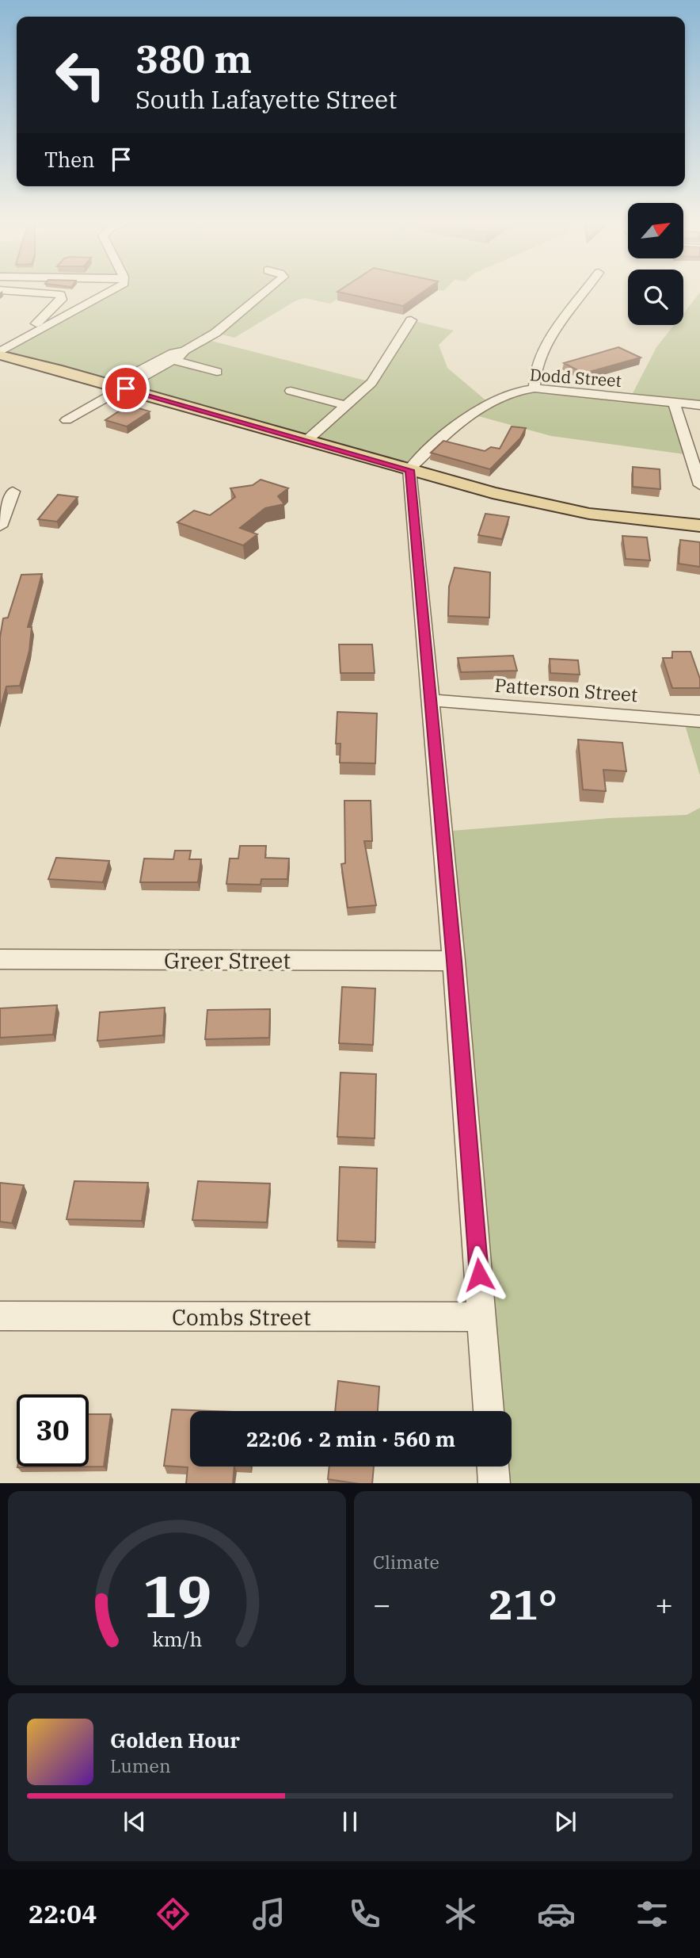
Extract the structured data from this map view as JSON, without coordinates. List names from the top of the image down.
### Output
{
  "streets": {
    "street": [
      "Dodd Street",
      "Patterson Street",
      "Greer Street",
      "Combs Street"
    ]
  },
  "north": "top right",
  "page": {
    "turn": ["380 m", "South Lafayette Street"],
    "then": "Then",
    "limit": "30",
    "trip": "22:06 · 2 min · 560 m",
    "tile": "Climate",
    "heat": ["−", "21°", "+"],
    "song": ["Golden Hour", "Lumen"],
    "tabs": "22:04",
    "gauge": ["19", "km/h"]
  }
}
